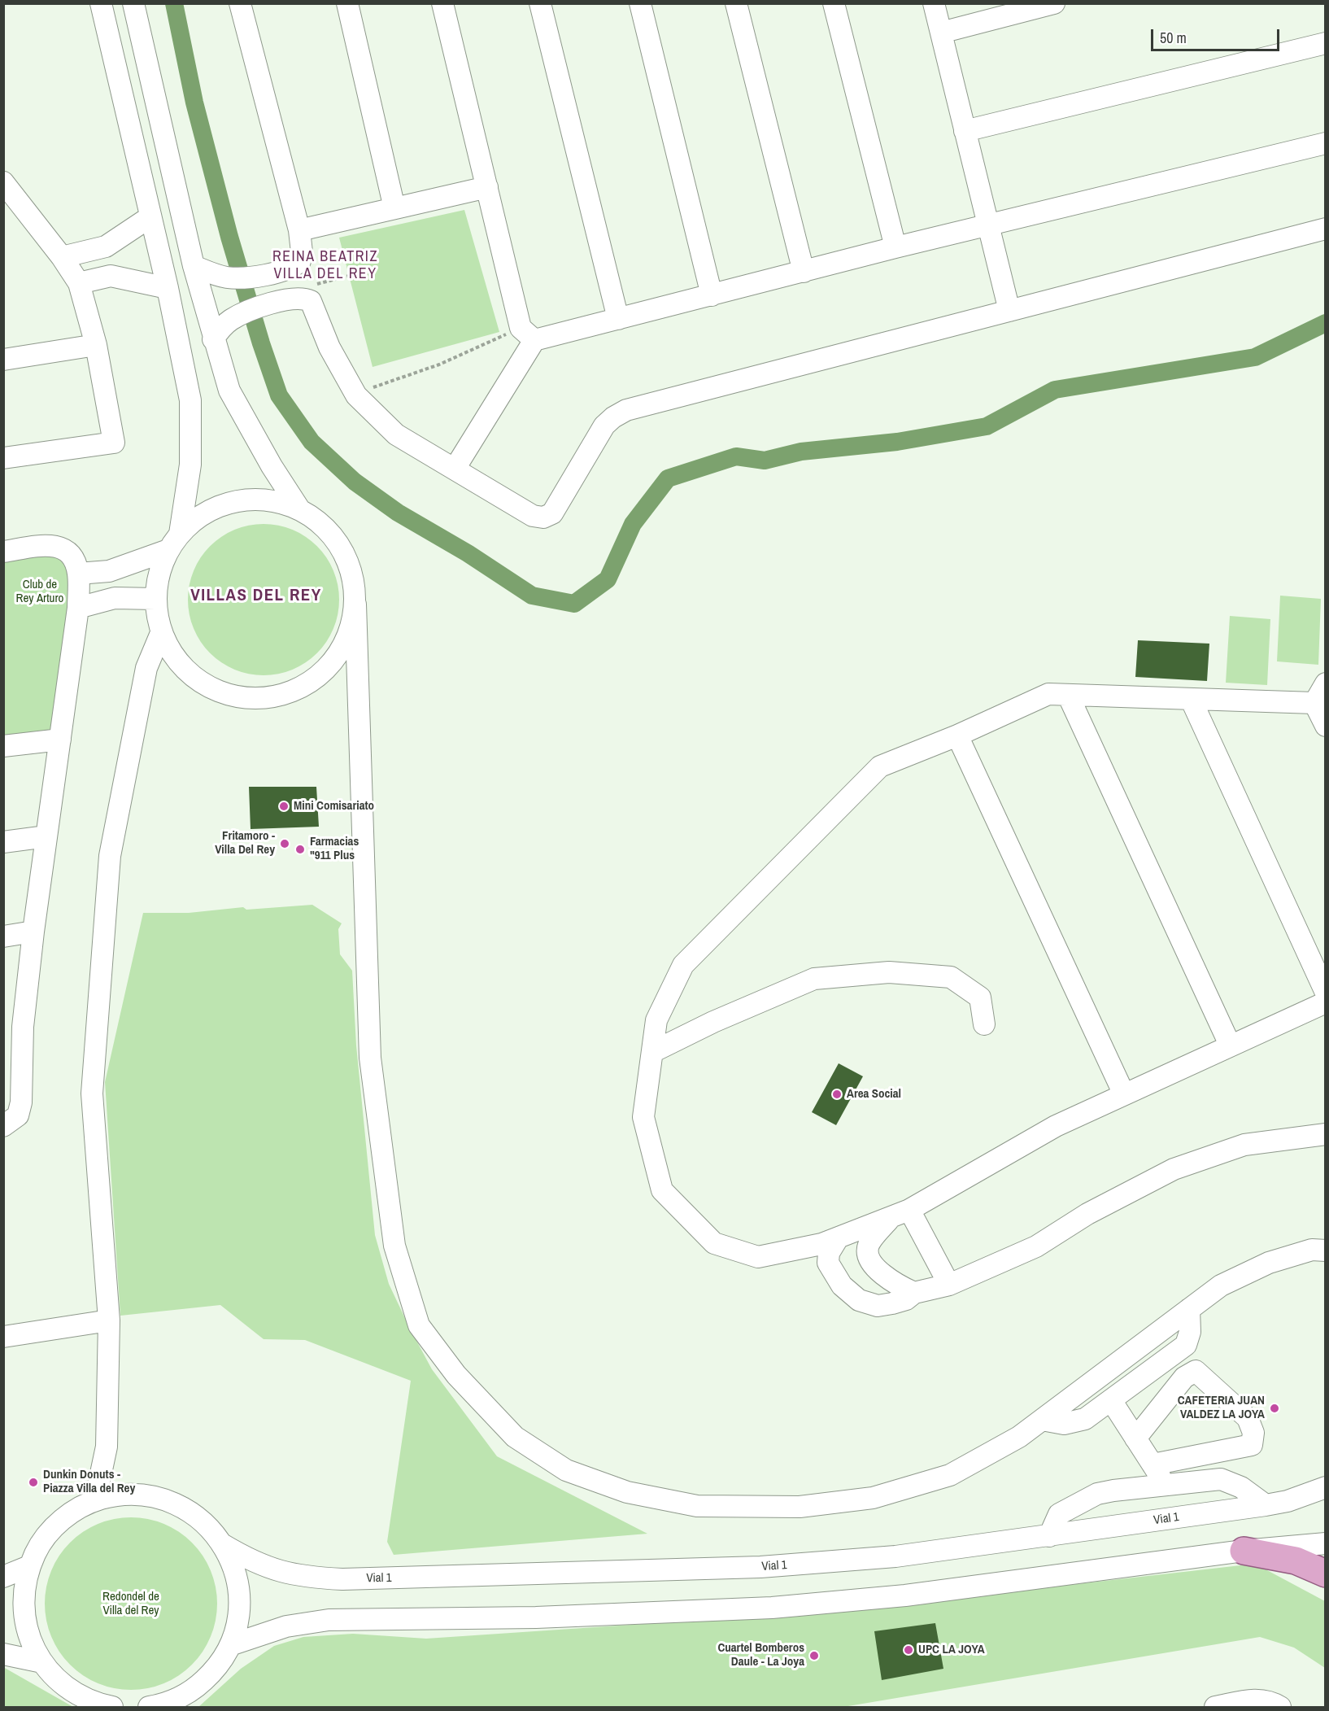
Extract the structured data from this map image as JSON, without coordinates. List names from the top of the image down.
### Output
{
  "streets": {
    "street": ["Vial 1"]
  },
  "districts": ["REINA BEATRIZ VILLA DEL REY", "VILLAS DEL REY"],
  "parks": ["Club de Rey Arturo", "Redondel de Villa del Rey"],
  "places": [
    "Mini Comisariato",
    "Fritamoro - Villa Del Rey",
    "Farmacias \"911 Plus",
    "Area Social",
    "CAFETERIA JUAN VALDEZ LA JOYA",
    "Dunkin Donuts - Piazza Villa del Rey",
    "UPC LA JOYA",
    "Cuartel Bomberos Daule - La Joya"
  ],
  "scale_bar": "50 m"
}
